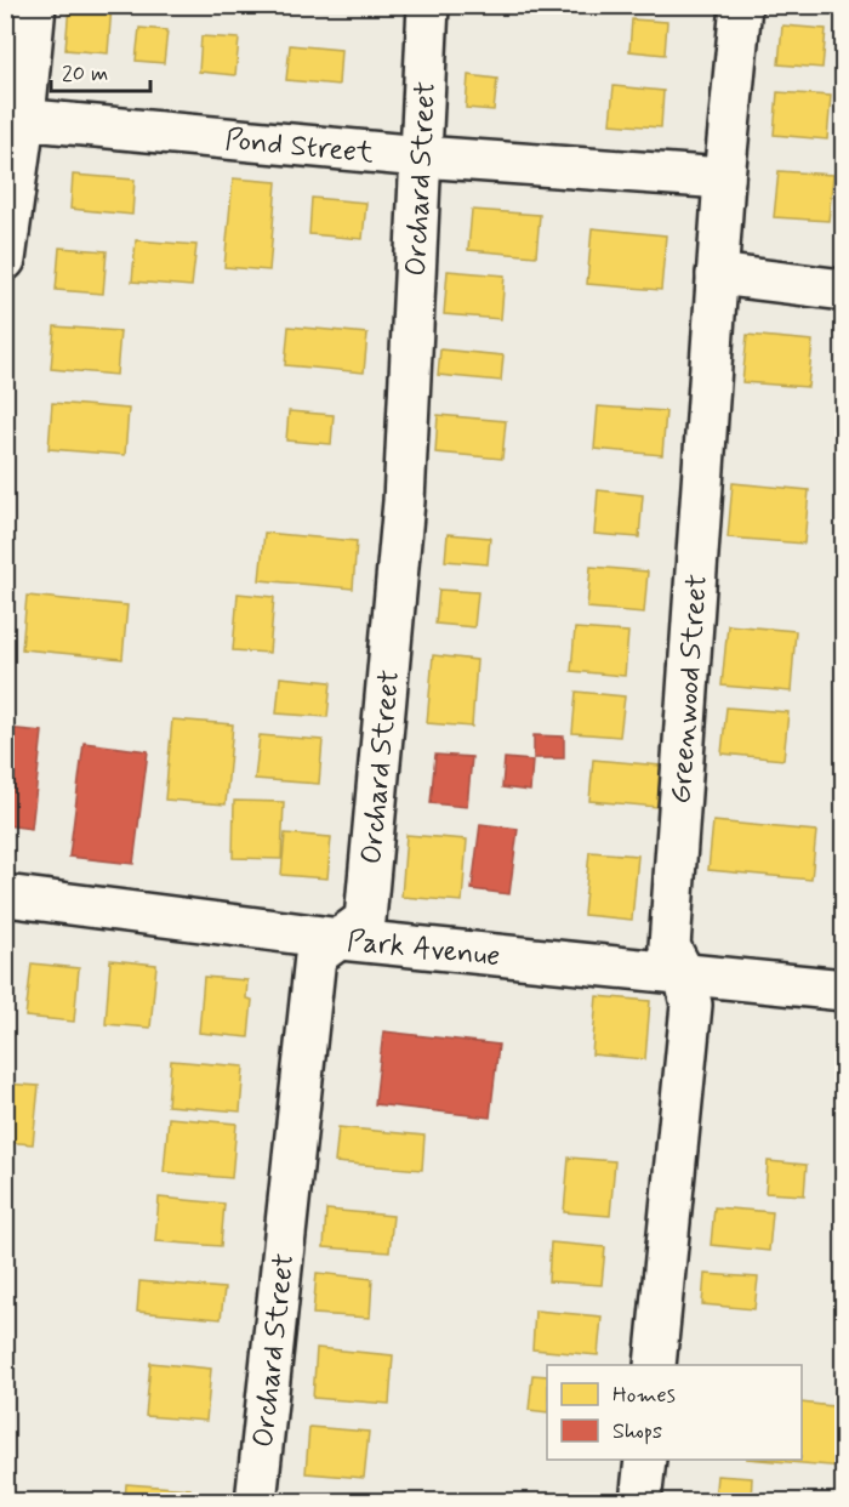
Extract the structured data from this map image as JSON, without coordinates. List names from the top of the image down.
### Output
{
  "streets": {
    "street": [
      "Pond Street",
      "Orchard Street",
      "Greenwood Street",
      "Park Avenue"
    ]
  },
  "crossings": [
    ["Pond Street", "Orchard Street"],
    ["Pond Street", "Greenwood Street"],
    ["Orchard Street", "Park Avenue"],
    ["Greenwood Street", "Park Avenue"]
  ],
  "legend": ["Homes", "Shops"],
  "scale_bar": "20 m"
}
